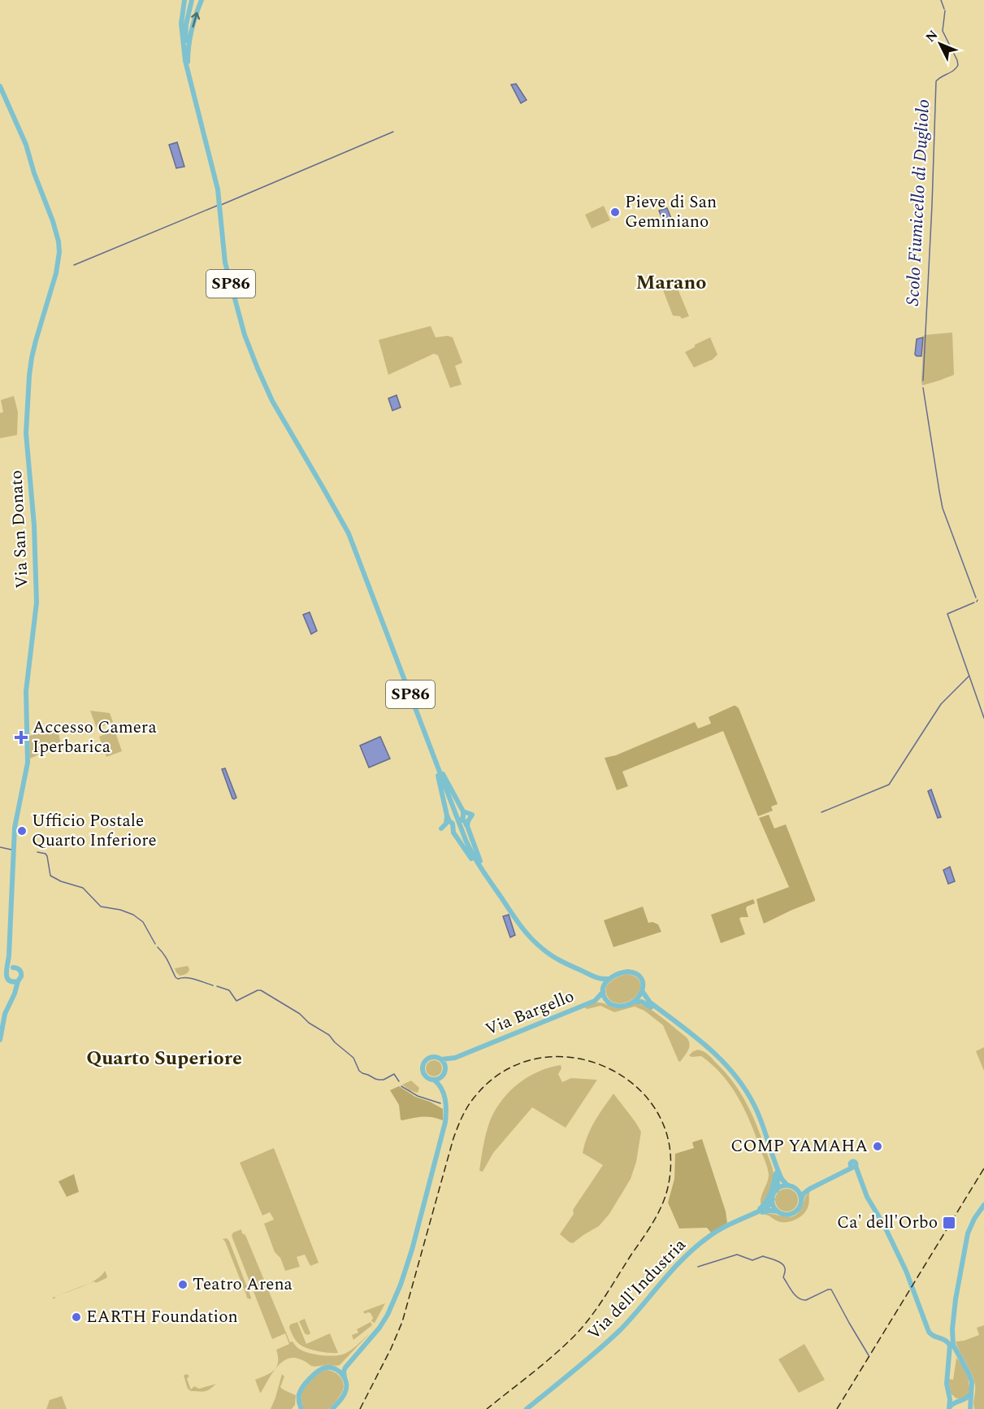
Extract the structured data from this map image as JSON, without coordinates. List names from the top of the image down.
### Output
{
  "streets": {
    "main road": [
      "SP86",
      "Via San Donato",
      "Via Bargello",
      "Via dell'Industria"
    ]
  },
  "crossings": [
    ["SP86", "Via Bargello"]
  ],
  "districts": ["Marano", "Quarto Superiore"],
  "water": ["Scolo Fiumicello di Dugliolo"],
  "places": {
    "other": [
      "Pieve di San Geminiano",
      "Ufficio Postale Quarto Inferiore",
      "COMP YAMAHA",
      "Teatro Arena",
      "EARTH Foundation"
    ],
    "health": ["Accesso Camera Iperbarica"],
    "transit": ["Ca' dell'Orbo"]
  },
  "north": "top left"
}
